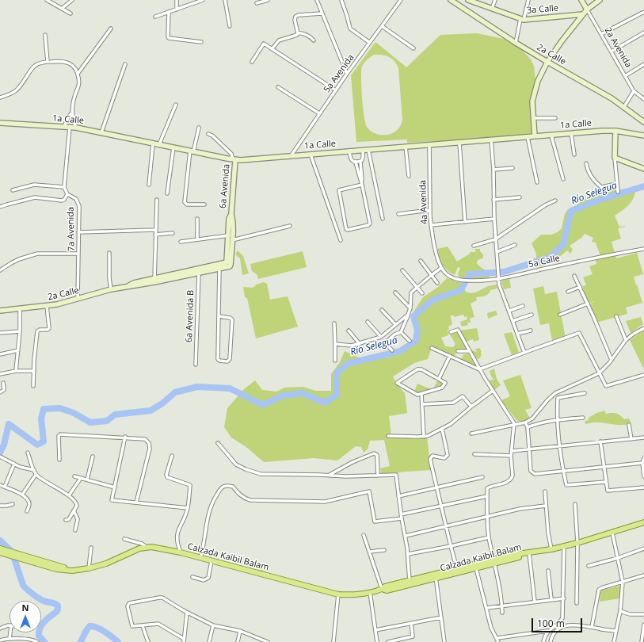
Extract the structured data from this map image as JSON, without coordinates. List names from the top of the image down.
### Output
{
  "streets": {
    "main road": [
      "3a Calle",
      "2a Avenida",
      "2a Calle",
      "1a Calle",
      "6a Avenida",
      "Calzada Kaibil Balam"
    ],
    "street": [
      "5a Avenida",
      "4a Avenida",
      "7a Avenida",
      "5a Calle",
      "6a Avenida B"
    ]
  },
  "crossings": [
    ["2a Calle", "6a Avenida"],
    ["2a Calle", "7a Avenida"],
    ["2a Calle", "6a Avenida B"],
    ["5a Avenida", "1a Calle"],
    ["1a Calle", "6a Avenida"],
    ["1a Calle", "4a Avenida"],
    ["1a Calle", "7a Avenida"],
    ["4a Avenida", "5a Calle"]
  ],
  "water": ["Río Selegua"],
  "scale_bar": "100 m",
  "north": "top"
}
